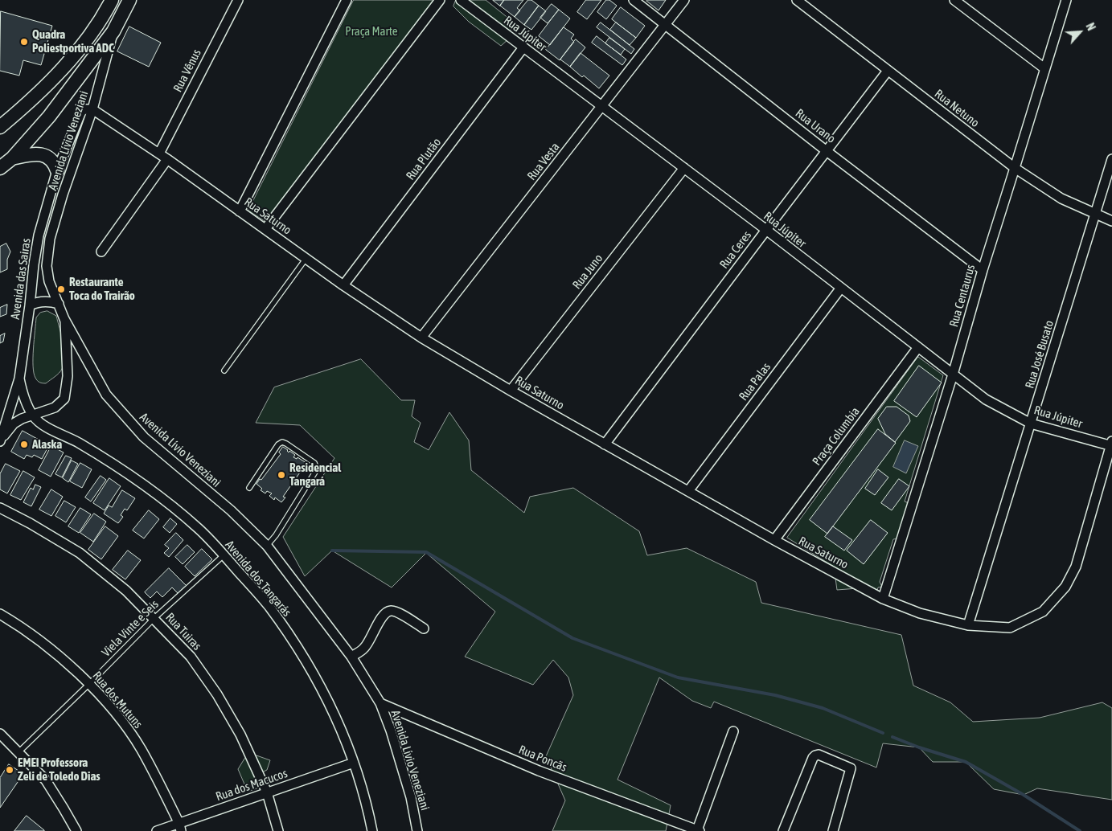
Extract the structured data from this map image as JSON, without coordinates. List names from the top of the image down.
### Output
{
  "streets": {
    "street": [
      "Rua Júpiter",
      "Rua Vênus",
      "Rua Netuno",
      "Rua Urano",
      "Avenida Lívio Veneziani",
      "Rua Plutão",
      "Rua Vesta",
      "Rua Saturno",
      "Rua Ceres",
      "Rua Juno",
      "Avenida das Sairas",
      "Rua Centaurus",
      "Rua José Busato",
      "Rua Palas",
      "Praça Columbia",
      "Avenida dos Tangarás",
      "Rua Tuiras",
      "Rua dos Mutuns",
      "Rua Poncãs",
      "Rua dos Macucos"
    ],
    "lane": ["Viela Vinte e Seis"]
  },
  "crossings": [
    ["Rua Júpiter", "Rua Plutão"],
    ["Rua Júpiter", "Rua Vesta"],
    ["Rua Júpiter", "Rua Saturno"],
    ["Rua Júpiter", "Rua Ceres"],
    ["Rua Júpiter", "Rua Juno"],
    ["Rua Júpiter", "Rua Centaurus"],
    ["Rua Júpiter", "Rua José Busato"],
    ["Rua Júpiter", "Rua Palas"],
    ["Rua Júpiter", "Praça Columbia"],
    ["Rua Vênus", "Rua Saturno"],
    ["Rua Netuno", "Rua Ceres"],
    ["Rua Netuno", "Rua Centaurus"],
    ["Rua Netuno", "Rua José Busato"],
    ["Rua Urano", "Rua Vesta"],
    ["Rua Urano", "Rua Ceres"],
    ["Rua Urano", "Rua Centaurus"],
    ["Avenida Lívio Veneziani", "Rua Saturno"],
    ["Avenida Lívio Veneziani", "Avenida das Sairas"],
    ["Avenida Lívio Veneziani", "Rua Poncãs"],
    ["Rua Plutão", "Rua Saturno"],
    ["Rua Vesta", "Rua Saturno"],
    ["Rua Saturno", "Rua Ceres"],
    ["Rua Saturno", "Rua Juno"],
    ["Rua Saturno", "Avenida das Sairas"],
    ["Rua Saturno", "Rua Centaurus"],
    ["Rua Saturno", "Rua José Busato"],
    ["Rua Saturno", "Rua Palas"],
    ["Rua Saturno", "Praça Columbia"],
    ["Avenida das Sairas", "Avenida dos Tangarás"],
    ["Avenida dos Tangarás", "Viela Vinte e Seis"],
    ["Avenida dos Tangarás", "Rua dos Macucos"],
    ["Viela Vinte e Seis", "Rua Tuiras"],
    ["Viela Vinte e Seis", "Rua dos Mutuns"],
    ["Rua Tuiras", "Rua dos Macucos"],
    ["Rua dos Mutuns", "Rua dos Macucos"]
  ],
  "parks": ["Praça Marte"],
  "places": [
    "Quadra Poliestportiva ADC",
    "Restaurante Toca do Trairão",
    "Alaska",
    "Residencial Tangará",
    "EMEI Professora Zeli de Toledo Dias"
  ],
  "north": "top right"
}
